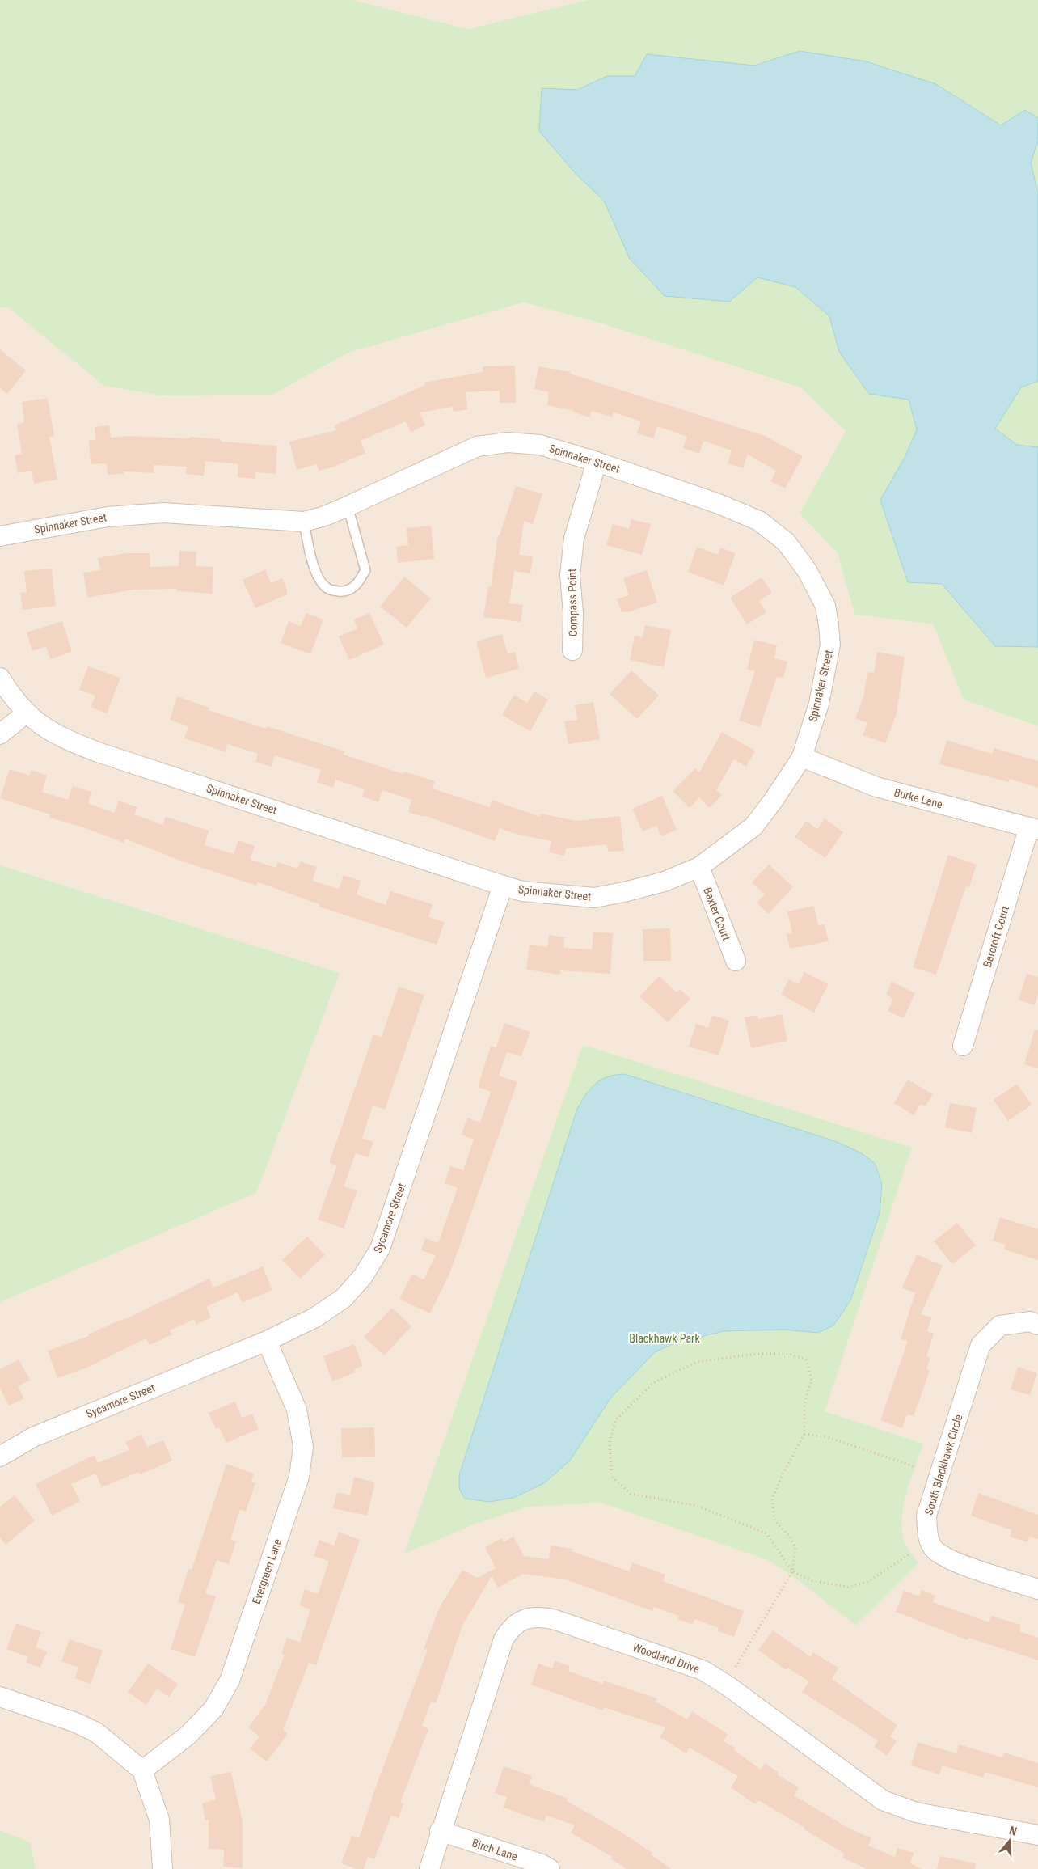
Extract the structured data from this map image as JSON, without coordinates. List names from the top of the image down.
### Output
{
  "streets": {
    "street": [
      "Spinnaker Street",
      "Compass Point",
      "Burke Lane",
      "Baxter Court",
      "Barcroft Court",
      "Sycamore Street",
      "South Blackhawk Circle",
      "Evergreen Lane",
      "Woodland Drive",
      "Birch Lane"
    ]
  },
  "crossings": [
    ["Spinnaker Street", "Compass Point"],
    ["Spinnaker Street", "Burke Lane"],
    ["Spinnaker Street", "Baxter Court"],
    ["Spinnaker Street", "Sycamore Street"],
    ["Burke Lane", "Barcroft Court"],
    ["Sycamore Street", "Evergreen Lane"],
    ["Woodland Drive", "Birch Lane"]
  ],
  "parks": ["Blackhawk Park"],
  "north": "top"
}
